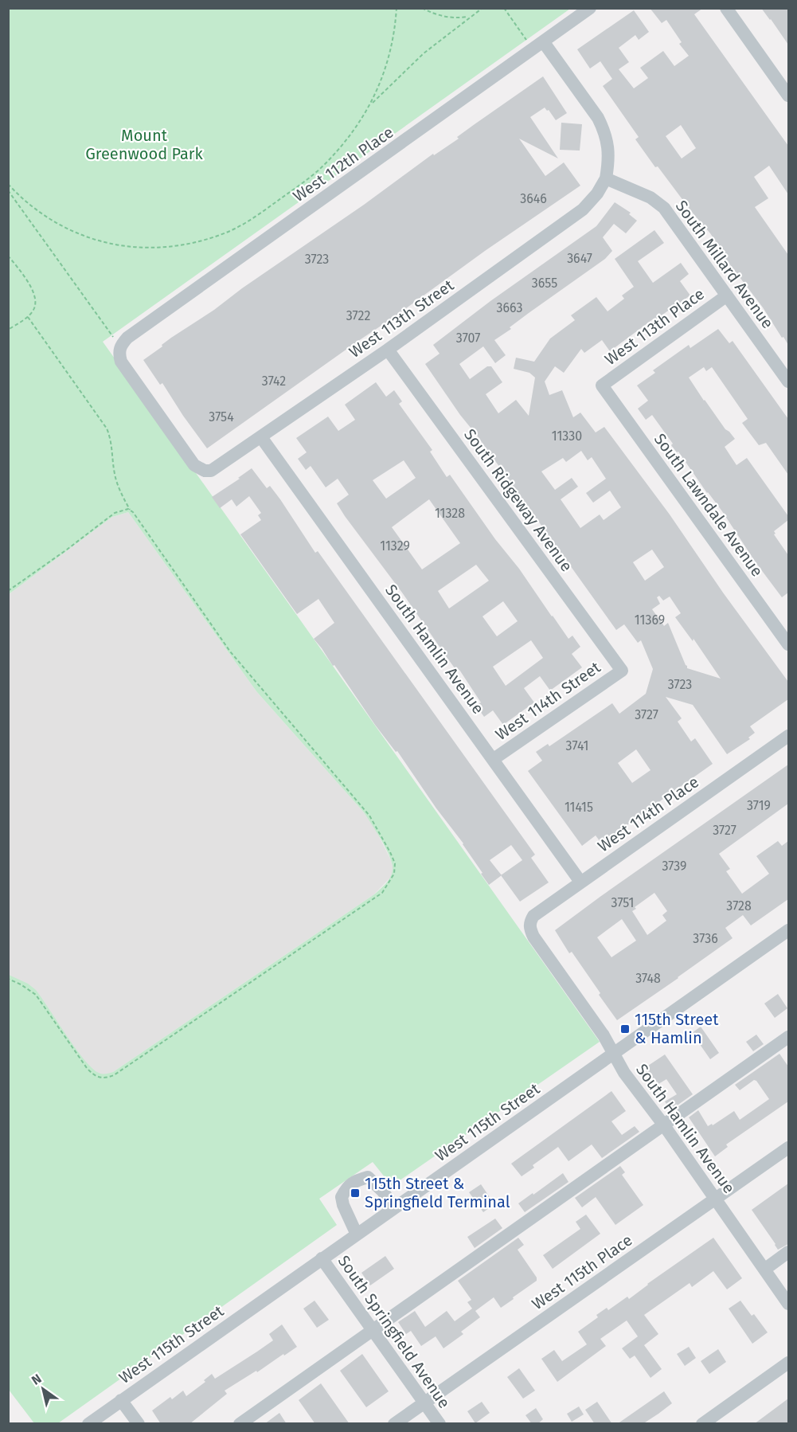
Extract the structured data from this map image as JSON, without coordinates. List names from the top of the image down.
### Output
{
  "streets": {
    "street": [
      "West 112th Place",
      "South Millard Avenue",
      "West 113th Street",
      "West 113th Place",
      "South Ridgeway Avenue",
      "South Lawndale Avenue",
      "South Hamlin Avenue",
      "West 114th Street",
      "West 114th Place",
      "West 115th Street",
      "West 115th Place",
      "South Springfield Avenue"
    ]
  },
  "crossings": [
    ["West 112th Place", "West 113th Street"],
    ["South Millard Avenue", "West 113th Street"],
    ["South Millard Avenue", "West 113th Place"],
    ["West 113th Street", "South Ridgeway Avenue"],
    ["West 113th Street", "South Hamlin Avenue"],
    ["West 113th Place", "South Lawndale Avenue"],
    ["South Ridgeway Avenue", "West 114th Street"],
    ["South Hamlin Avenue", "West 114th Street"],
    ["South Hamlin Avenue", "West 114th Place"],
    ["South Hamlin Avenue", "West 115th Street"],
    ["South Hamlin Avenue", "West 115th Place"],
    ["West 115th Street", "South Springfield Avenue"],
    ["West 115th Place", "South Springfield Avenue"]
  ],
  "parks": ["Mount Greenwood Park"],
  "places": {
    "transit": ["115th Street & Hamlin", "115th Street & Springfield Terminal"]
  },
  "house_numbers": [
    "3646",
    "3647",
    "3723",
    "3655",
    "3663",
    "3722",
    "3707",
    "3742",
    "3754",
    "11330",
    "11328",
    "11329",
    "11369",
    "3723",
    "3727",
    "3741",
    "3719",
    "11415",
    "3727",
    "3739",
    "3751",
    "3728",
    "3736",
    "3748"
  ],
  "north": "top left"
}
